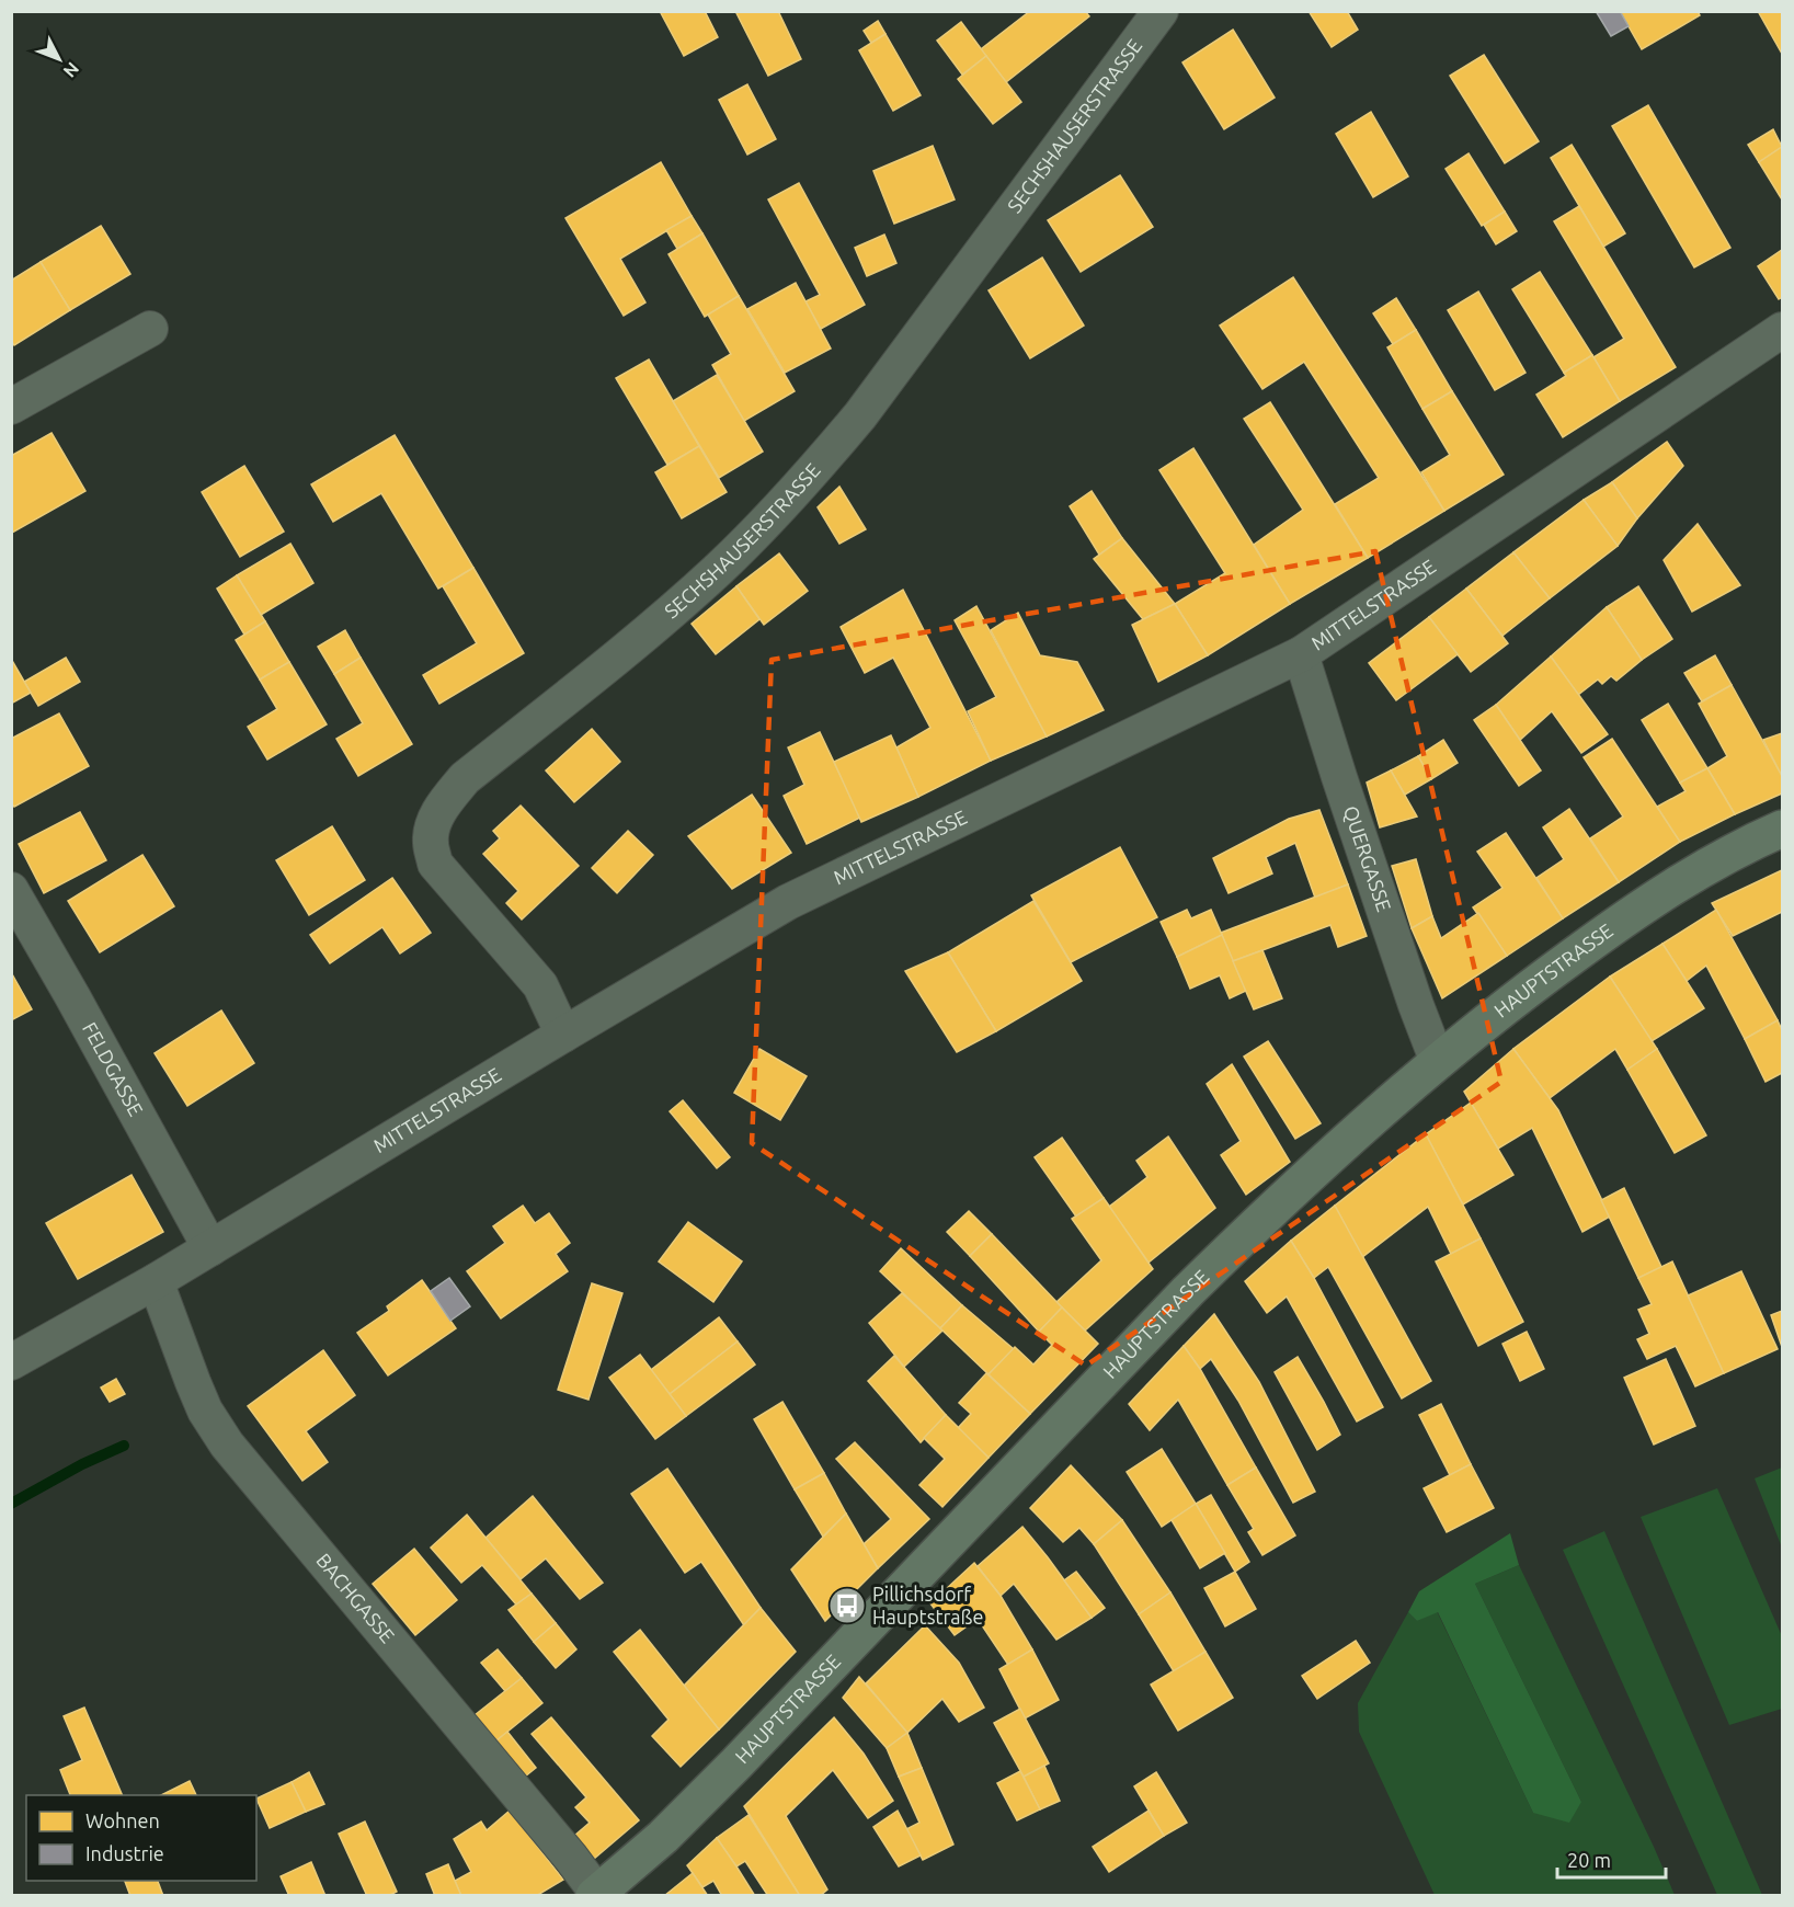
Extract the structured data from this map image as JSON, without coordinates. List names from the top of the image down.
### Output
{
  "streets": {
    "main road": ["HAUPTSTRASSE"],
    "street": [
      "SECHSHAUSERSTRASSE",
      "MITTELSTRASSE",
      "QUERGASSE",
      "FELDGASSE",
      "BACHGASSE"
    ]
  },
  "crossings": [
    ["SECHSHAUSERSTRASSE", "MITTELSTRASSE"],
    ["MITTELSTRASSE", "QUERGASSE"],
    ["MITTELSTRASSE", "FELDGASSE"],
    ["MITTELSTRASSE", "BACHGASSE"],
    ["QUERGASSE", "HAUPTSTRASSE"],
    ["HAUPTSTRASSE", "BACHGASSE"]
  ],
  "places": {
    "bus stop": ["Pillichsdorf Hauptstraße"]
  },
  "legend": ["Wohnen", "Industrie"],
  "scale_bar": "20 m",
  "north": "bottom right"
}
